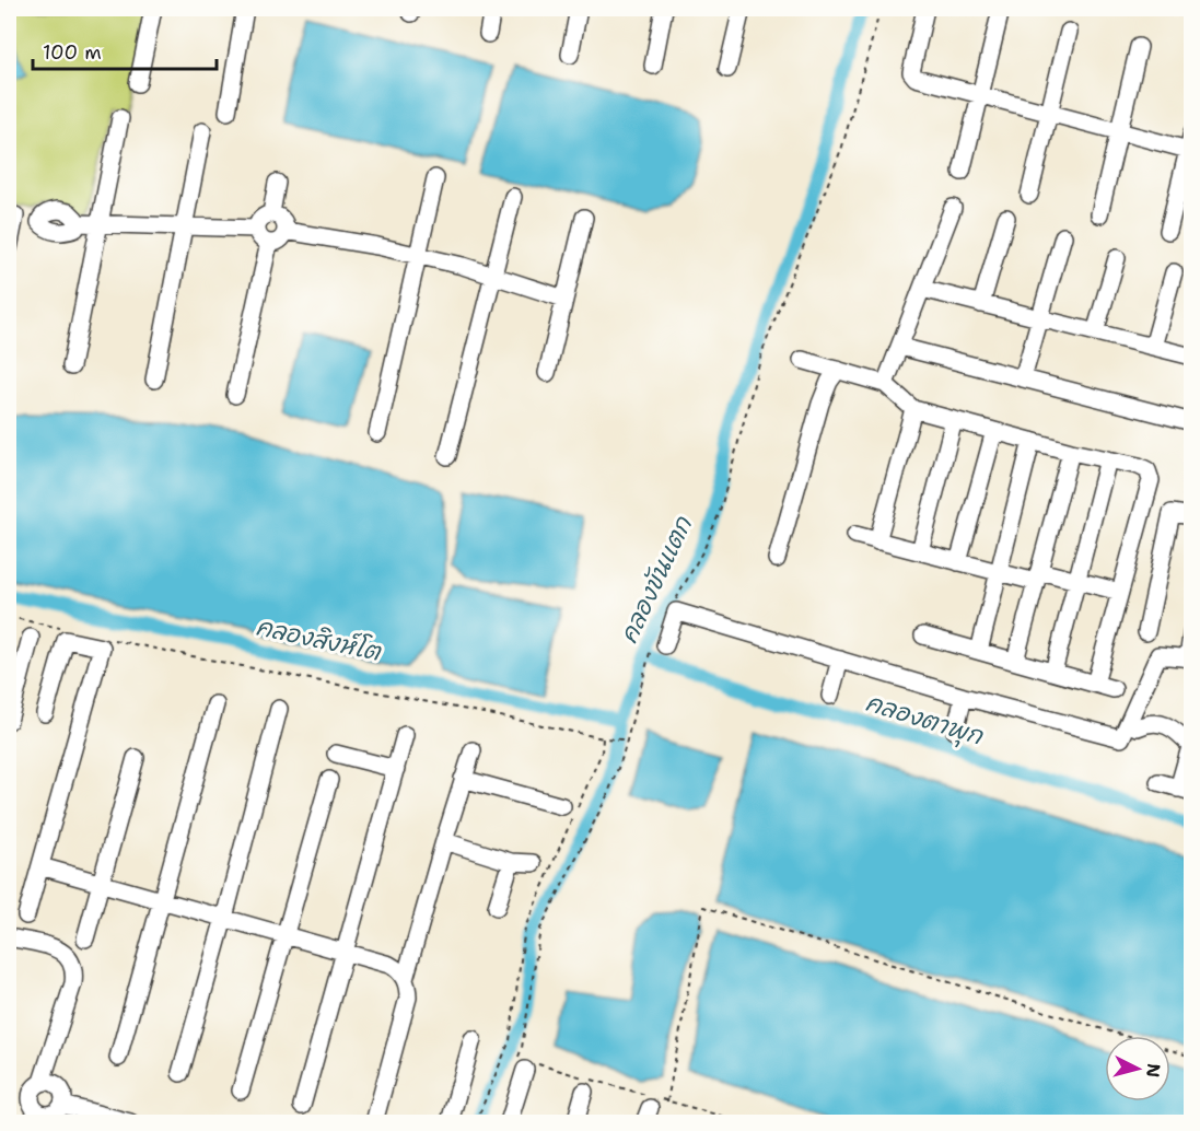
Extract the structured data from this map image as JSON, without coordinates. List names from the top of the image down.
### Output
{
  "water": ["คลองขันแตก", "คลองสิงห์โต", "คลองตาพุก"],
  "scale_bar": "100 m",
  "north": "right"
}
